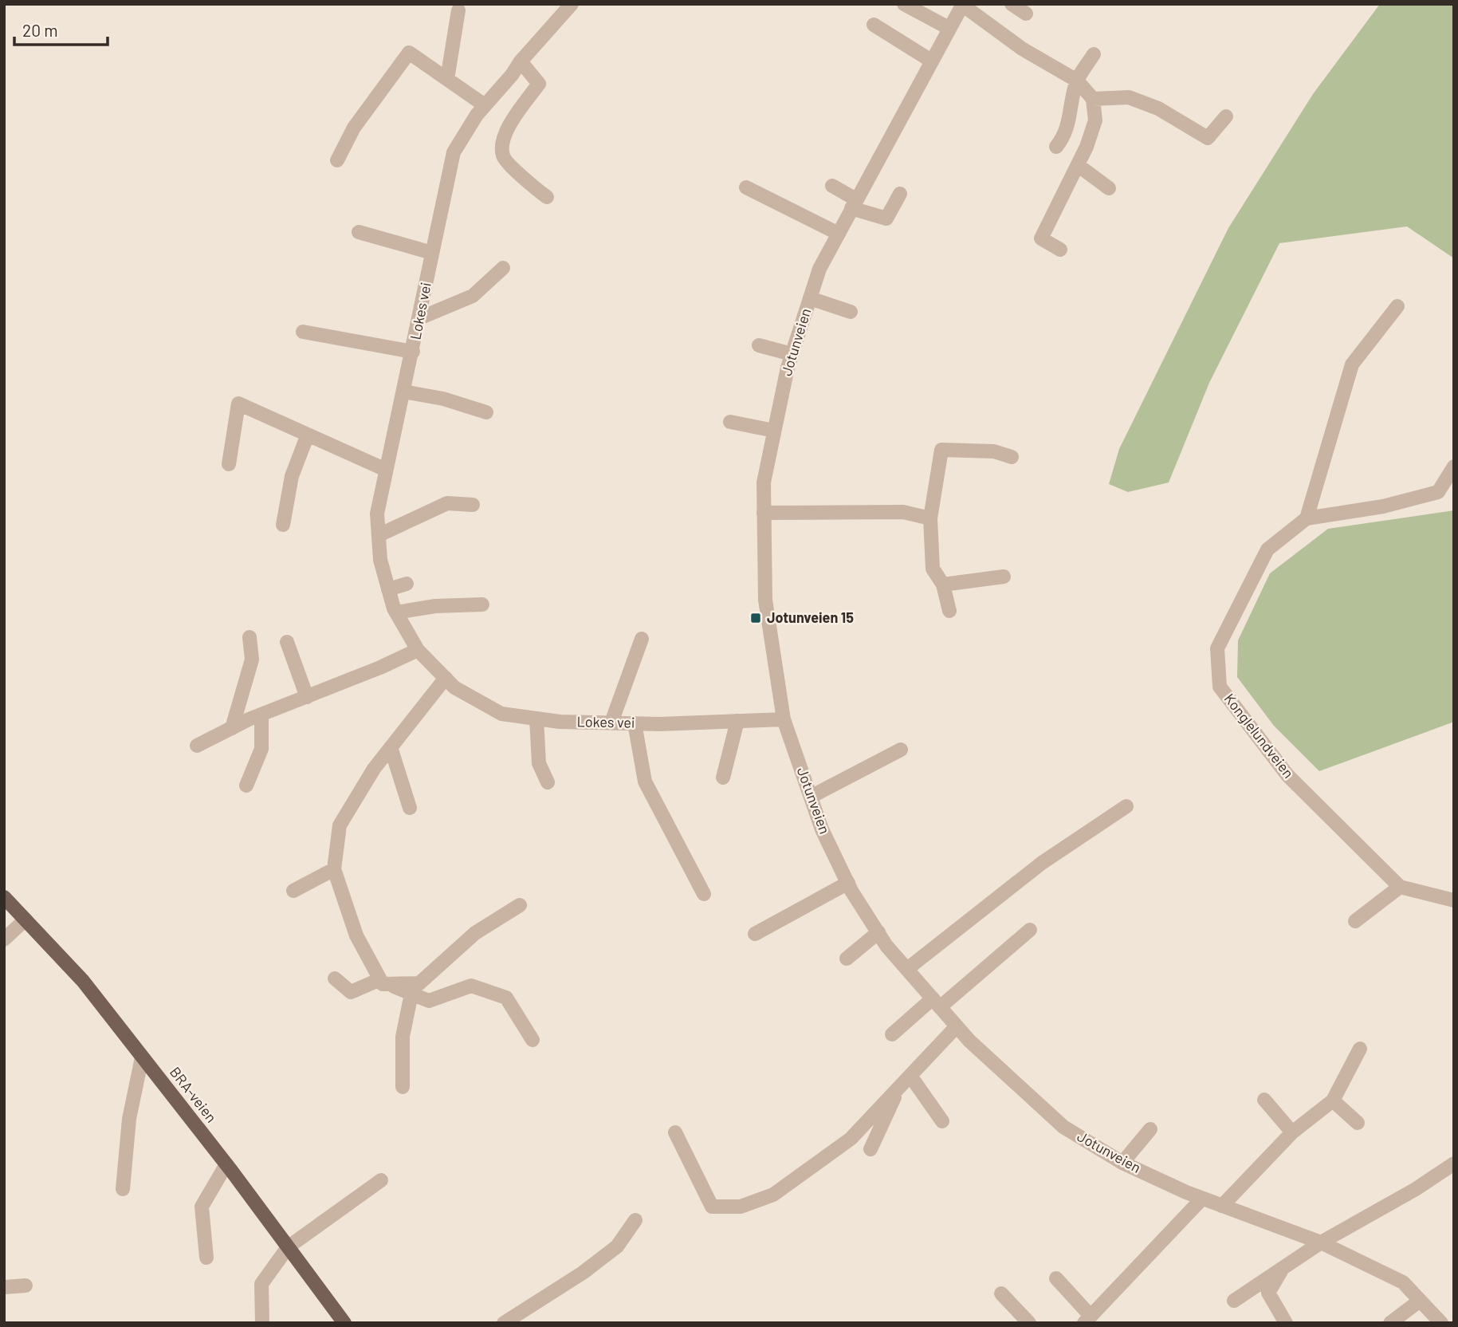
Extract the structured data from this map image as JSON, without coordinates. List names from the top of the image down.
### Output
{
  "streets": {
    "main road": ["BRA-veien"],
    "street": ["Lokes vei", "Jotunveien", "Konglelundveien"]
  },
  "crossings": [
    ["Lokes vei", "Jotunveien"]
  ],
  "places": {
    "transit": ["Jotunveien 15"]
  },
  "scale_bar": "20 m"
}
